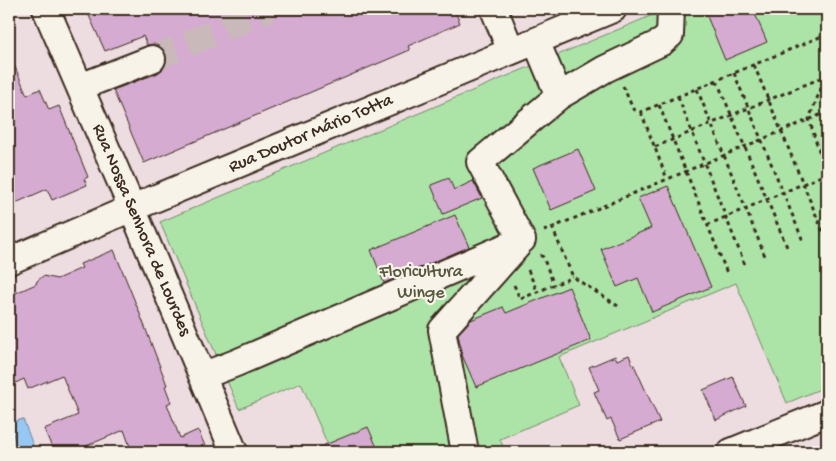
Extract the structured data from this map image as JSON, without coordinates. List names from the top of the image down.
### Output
{
  "streets": {
    "street": ["Rua Doutor Mário Totta", "Rua Nossa Senhora de Lourdes"]
  },
  "crossings": [
    ["Rua Doutor Mário Totta", "Rua Nossa Senhora de Lourdes"]
  ],
  "parks": ["Floricultura Winge"]
}
